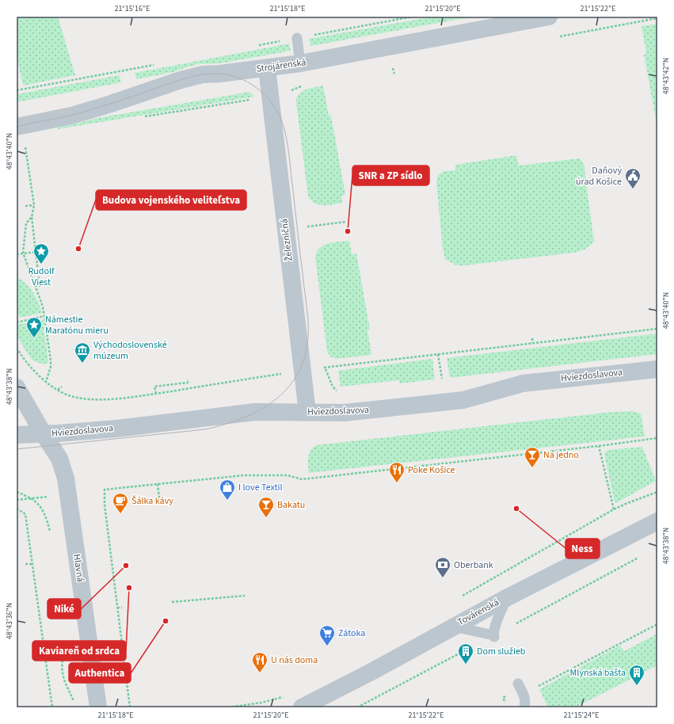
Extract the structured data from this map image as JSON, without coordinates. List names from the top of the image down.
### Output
{
  "streets": {
    "street": [
      "Strojárenská",
      "Železničná",
      "Hviezdoslavova",
      "Hlavná",
      "Továrenská"
    ]
  },
  "crossings": [
    ["Strojárenská", "Železničná"],
    ["Železničná", "Hviezdoslavova"],
    ["Hviezdoslavova", "Hlavná"]
  ],
  "places": {
    "public building": ["Daňový úrad Košice"],
    "other": [
      "SNR a ZP sídlo",
      "Budova vojenského veliteľstva",
      "Ness",
      "Niké",
      "Kaviareň od srdca",
      "Authentica"
    ],
    "place": ["Rudolf Viest", "Námestie Maratónu mieru"],
    "museum": ["Východoslovenské múzeum"],
    "bar": ["Na jedno", "Bakatu"],
    "restaurant": ["Poke Košice", "U nás doma"],
    "shop": ["I love Textil"],
    "cafe": ["Šálka kávy"],
    "bank": ["Oberbank"],
    "supermarket": ["Zátoka"],
    "building": ["Dom služieb", "Mlynská bašta"]
  },
  "coordinates": [
    "21°15'16\"E",
    "21°15'18\"E",
    "21°15'20\"E",
    "21°15'22\"E",
    "48°43'42\"N",
    "48°43'40\"N",
    "48°43'38\"N",
    "48°43'36\"N",
    "21°15'24\"E"
  ]
}
